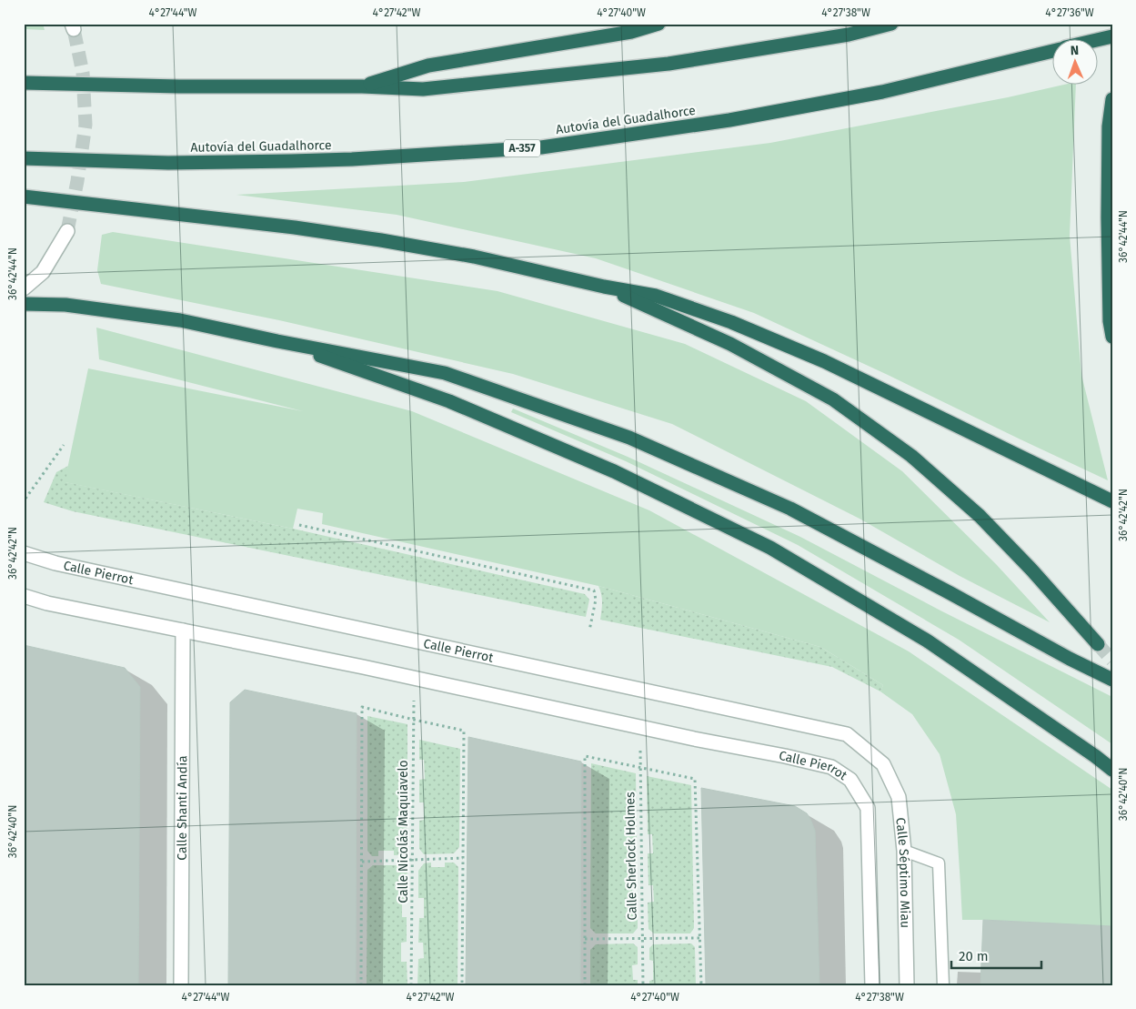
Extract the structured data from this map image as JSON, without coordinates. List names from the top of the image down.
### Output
{
  "streets": {
    "highway": ["Autovía del Guadalhorce", "A-357"],
    "street": ["Calle Pierrot", "Calle Shanti Andía", "Calle Séptimo Miau"],
    "path": ["Calle Nicolás Maquiavelo", "Calle Sherlock Holmes"]
  },
  "crossings": [
    ["Calle Pierrot", "Calle Shanti Andía"],
    ["Calle Pierrot", "Calle Nicolás Maquiavelo"],
    ["Calle Pierrot", "Calle Sherlock Holmes"],
    ["Calle Pierrot", "Calle Séptimo Miau"]
  ],
  "scale_bar": "20 m",
  "north": "top",
  "coordinates": [
    "4°27'44\"W",
    "4°27'42\"W",
    "4°27'40\"W",
    "4°27'38\"W",
    "4°27'36\"W",
    "36°42'44\"N",
    "36°42'42\"N",
    "36°42'40\"N"
  ]
}
